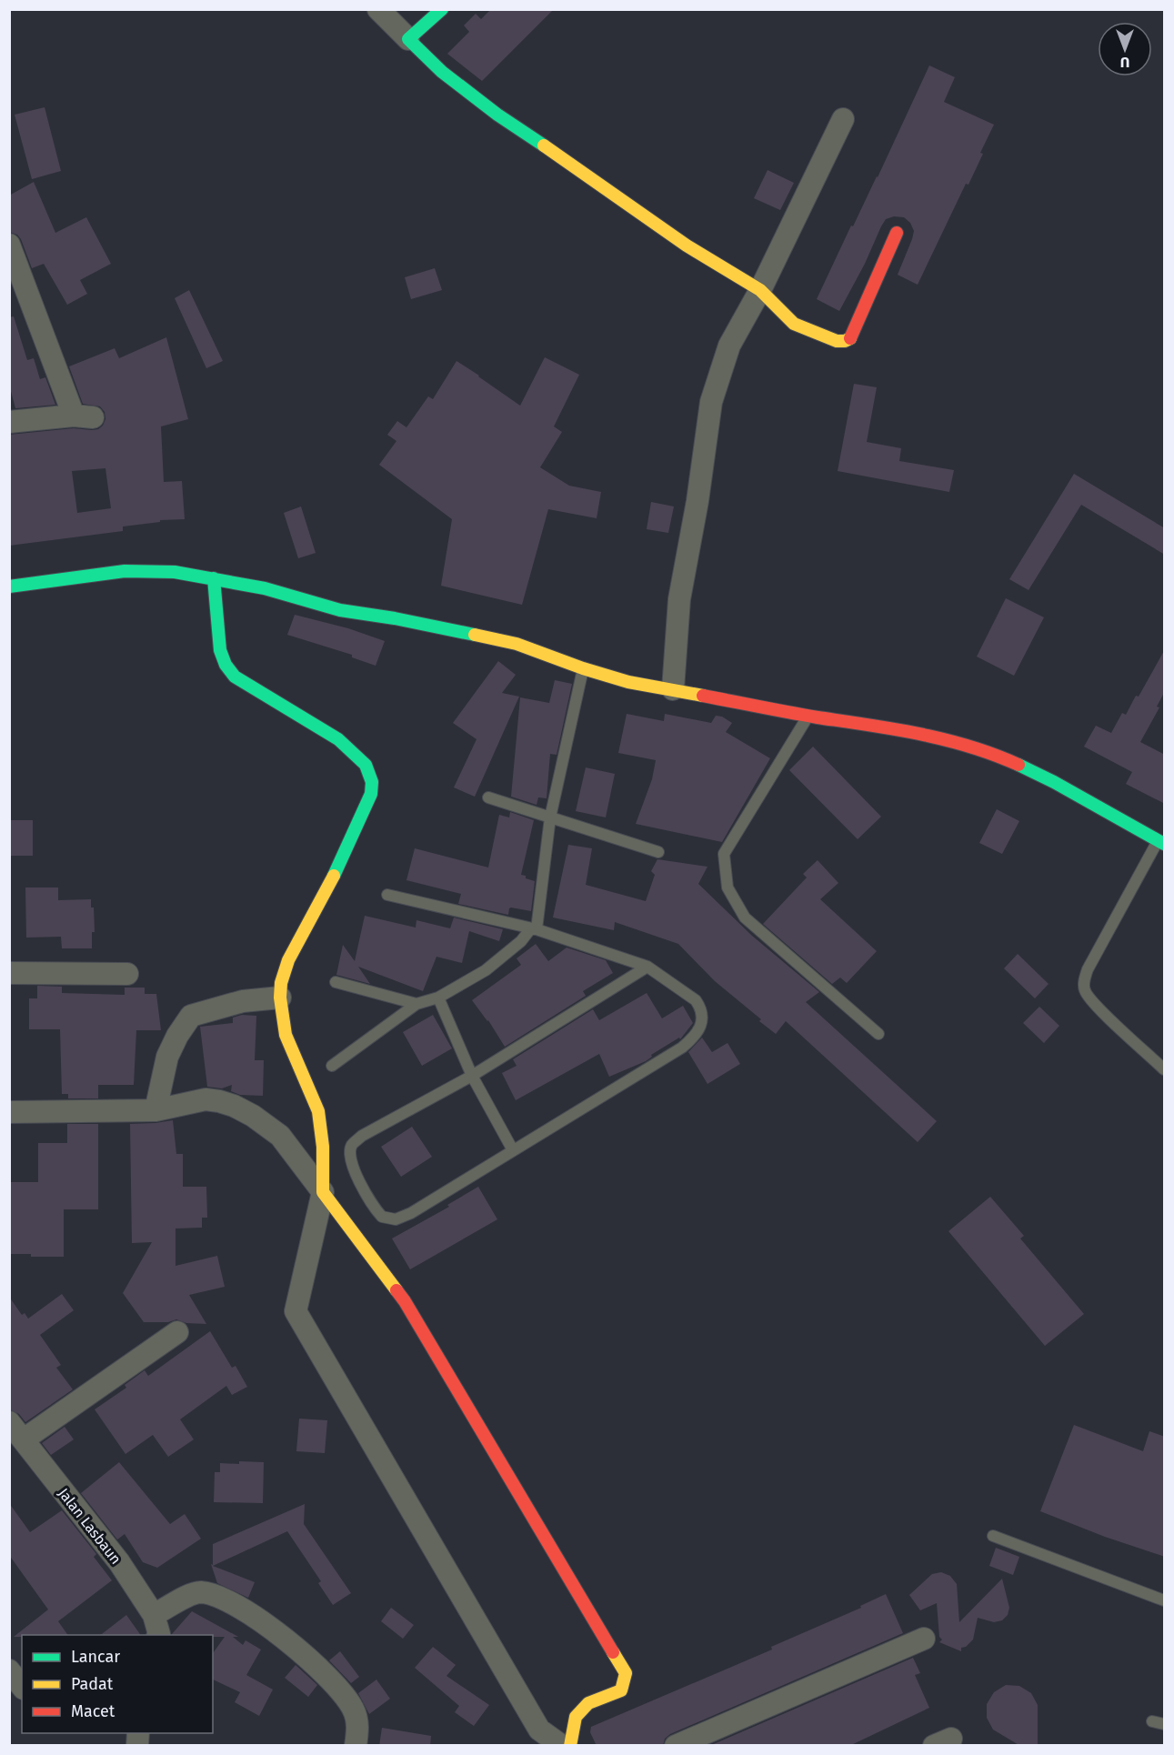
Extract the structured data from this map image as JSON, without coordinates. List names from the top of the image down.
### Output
{
  "streets": {
    "street": ["Jalan Lasbaun"]
  },
  "legend": ["Lancar", "Padat", "Macet"],
  "north": "bottom"
}
